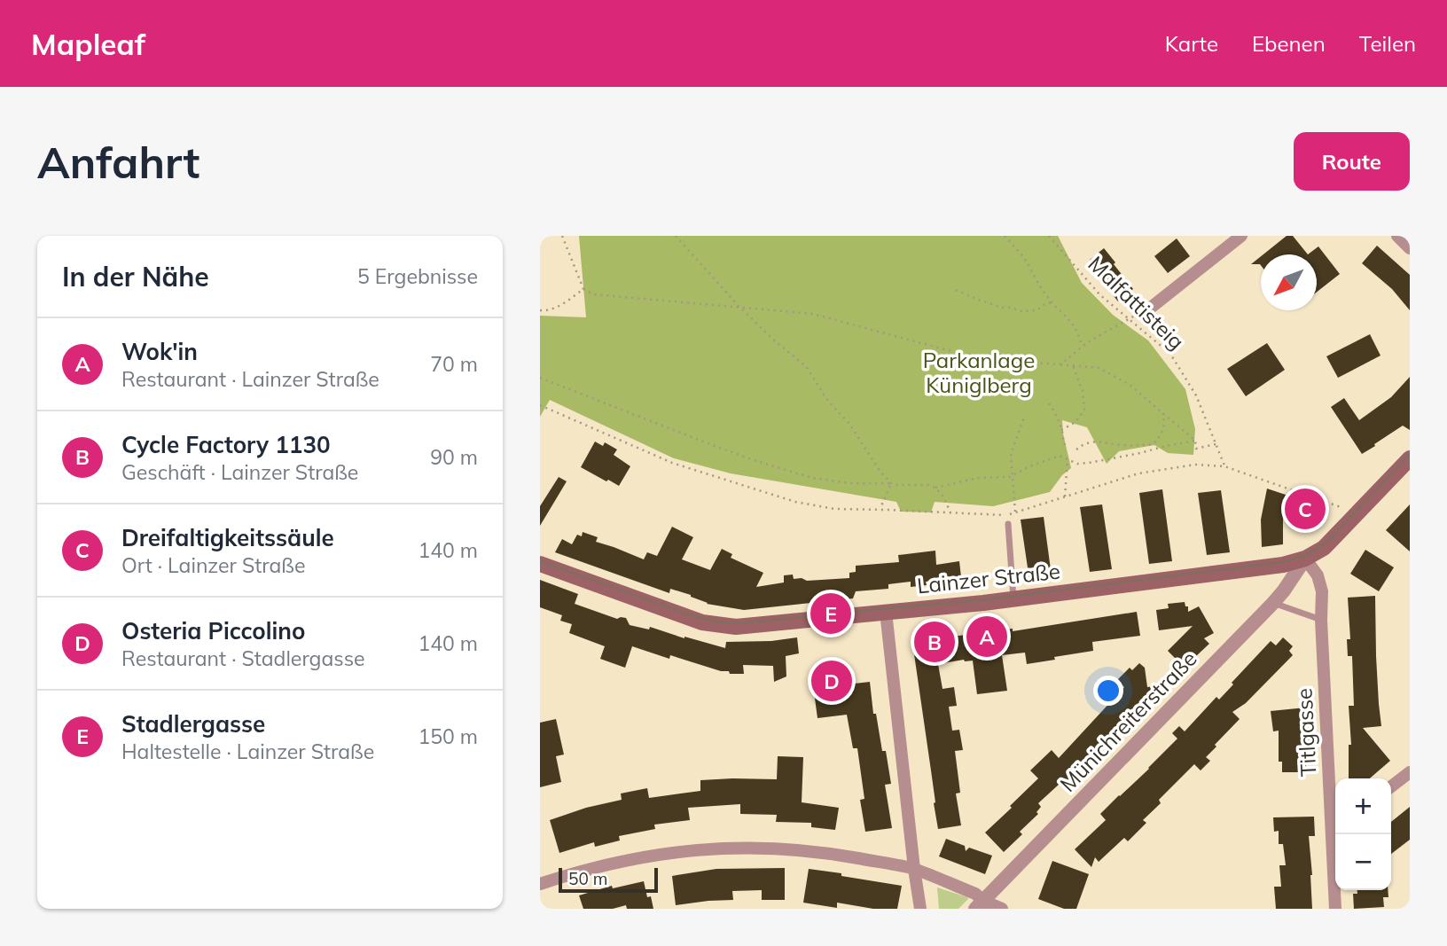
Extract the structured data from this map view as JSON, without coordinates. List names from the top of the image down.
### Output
{
  "streets": {
    "main road": ["Lainzer Straße"],
    "street": ["Münichreiterstraße", "Titlgasse"],
    "path": ["Malfattisteig"]
  },
  "crossings": [
    ["Lainzer Straße", "Münichreiterstraße"],
    ["Lainzer Straße", "Titlgasse"],
    ["Münichreiterstraße", "Titlgasse"]
  ],
  "parks": ["Parkanlage Küniglberg"],
  "scale_bar": "50 m",
  "north": "bottom left",
  "page": {
    "header": "Mapleaf",
    "nav": ["Karte", "Ebenen", "Teilen"],
    "buttons": "Route",
    "title": "Anfahrt",
    "heading": ["In der Nähe", "5 Ergebnisse"],
    "list": [
      {
        "mark": "A",
        "name": "Wok'in",
        "note": "Restaurant · Lainzer Straße",
        "value": "70 m"
      },
      {
        "mark": "B",
        "name": "Cycle Factory 1130",
        "note": "Geschäft · Lainzer Straße",
        "value": "90 m"
      },
      {
        "mark": "C",
        "name": "Dreifaltigkeitssäule",
        "note": "Ort · Lainzer Straße",
        "value": "140 m"
      },
      {
        "mark": "D",
        "name": "Osteria Piccolino",
        "note": "Restaurant · Stadlergasse",
        "value": "140 m"
      },
      {
        "mark": "E",
        "name": "Stadlergasse",
        "note": "Haltestelle · Lainzer Straße",
        "value": "150 m"
      }
    ],
    "pins": [
      "C",
      "E",
      "A",
      "B",
      "D"
    ],
    "map_buttons": ["+", "−"],
    "scale": "50 m"
  }
}
